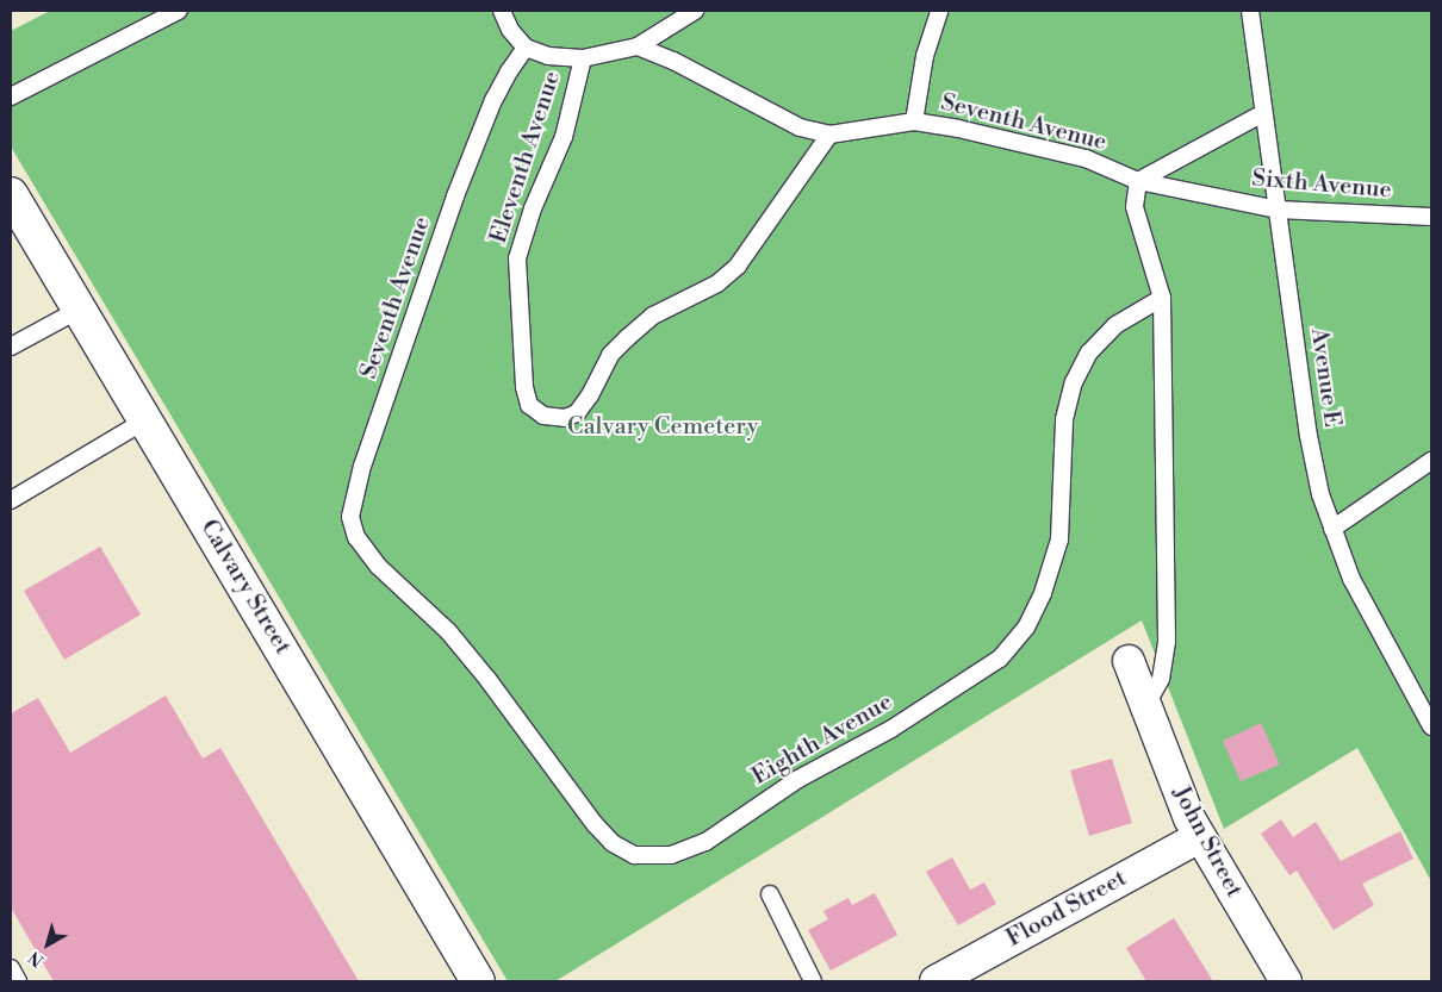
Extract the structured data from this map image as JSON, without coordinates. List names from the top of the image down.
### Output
{
  "streets": {
    "street": ["Calvary Street", "John Street", "Flood Street"],
    "lane": [
      "Seventh Avenue",
      "Eleventh Avenue",
      "Sixth Avenue",
      "Avenue E",
      "Eighth Avenue"
    ]
  },
  "crossings": [
    ["Seventh Avenue", "Eleventh Avenue"],
    ["Seventh Avenue", "Sixth Avenue"],
    ["Seventh Avenue", "Eighth Avenue"],
    ["Sixth Avenue", "Avenue E"],
    ["John Street", "Flood Street"]
  ],
  "parks": ["Calvary Cemetery"],
  "north": "bottom left"
}
